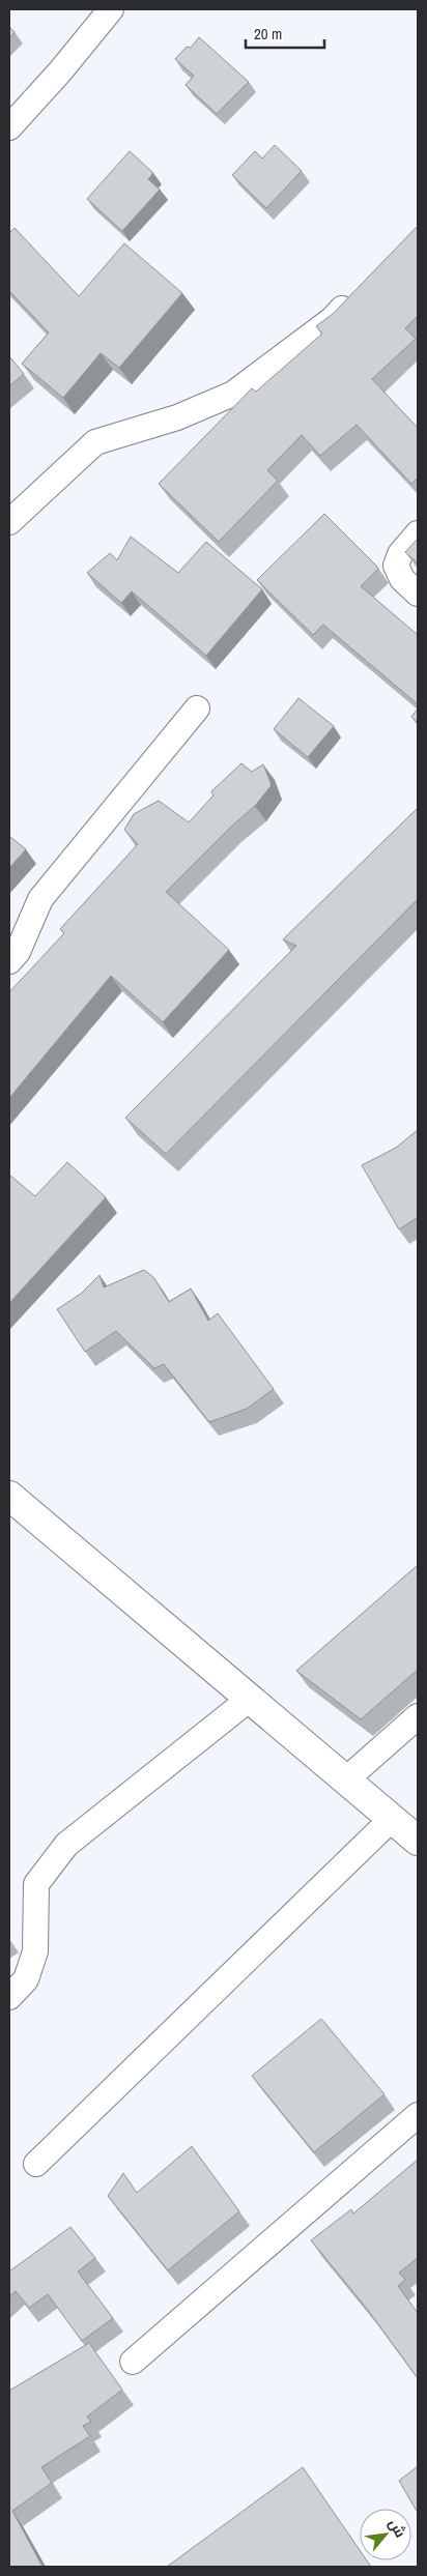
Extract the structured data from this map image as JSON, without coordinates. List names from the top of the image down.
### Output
{
  "scale_bar": "20 m",
  "north": "top right"
}
